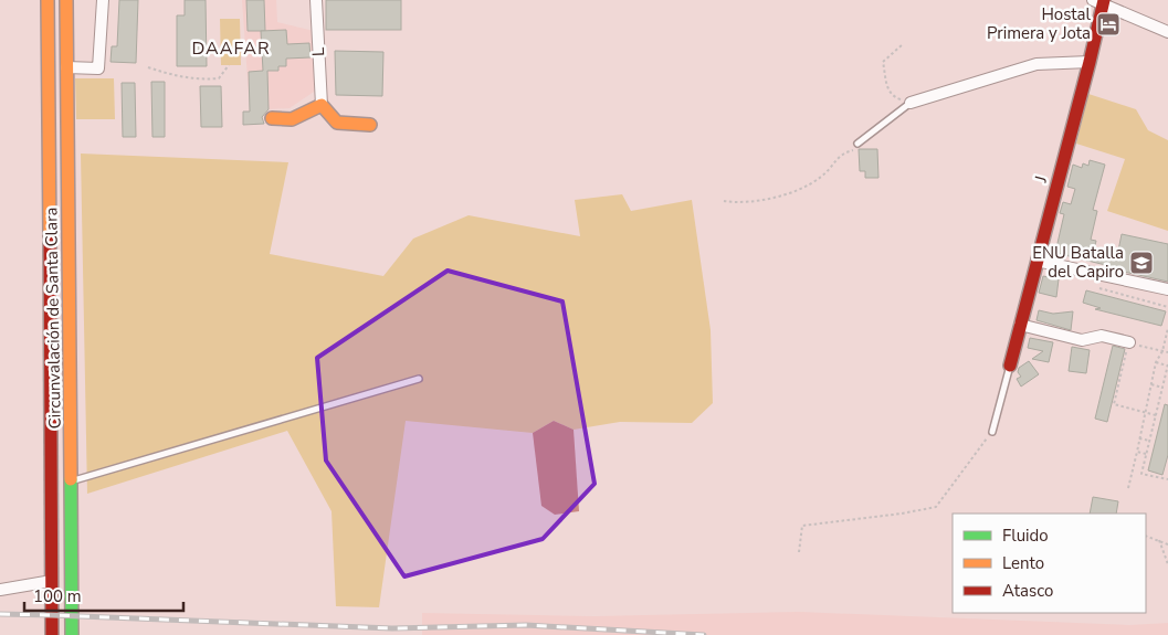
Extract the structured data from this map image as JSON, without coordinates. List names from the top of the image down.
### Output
{
  "streets": {
    "main road": ["J", "Circunvalación de Santa Clara"],
    "street": ["L"]
  },
  "districts": ["DAAFAR"],
  "places": {
    "hotel": ["Hostal Primera y Jota"],
    "school or university": ["ENU Batalla del Capiro"]
  },
  "legend": ["Fluido", "Lento", "Atasco"],
  "scale_bar": "100 m"
}
